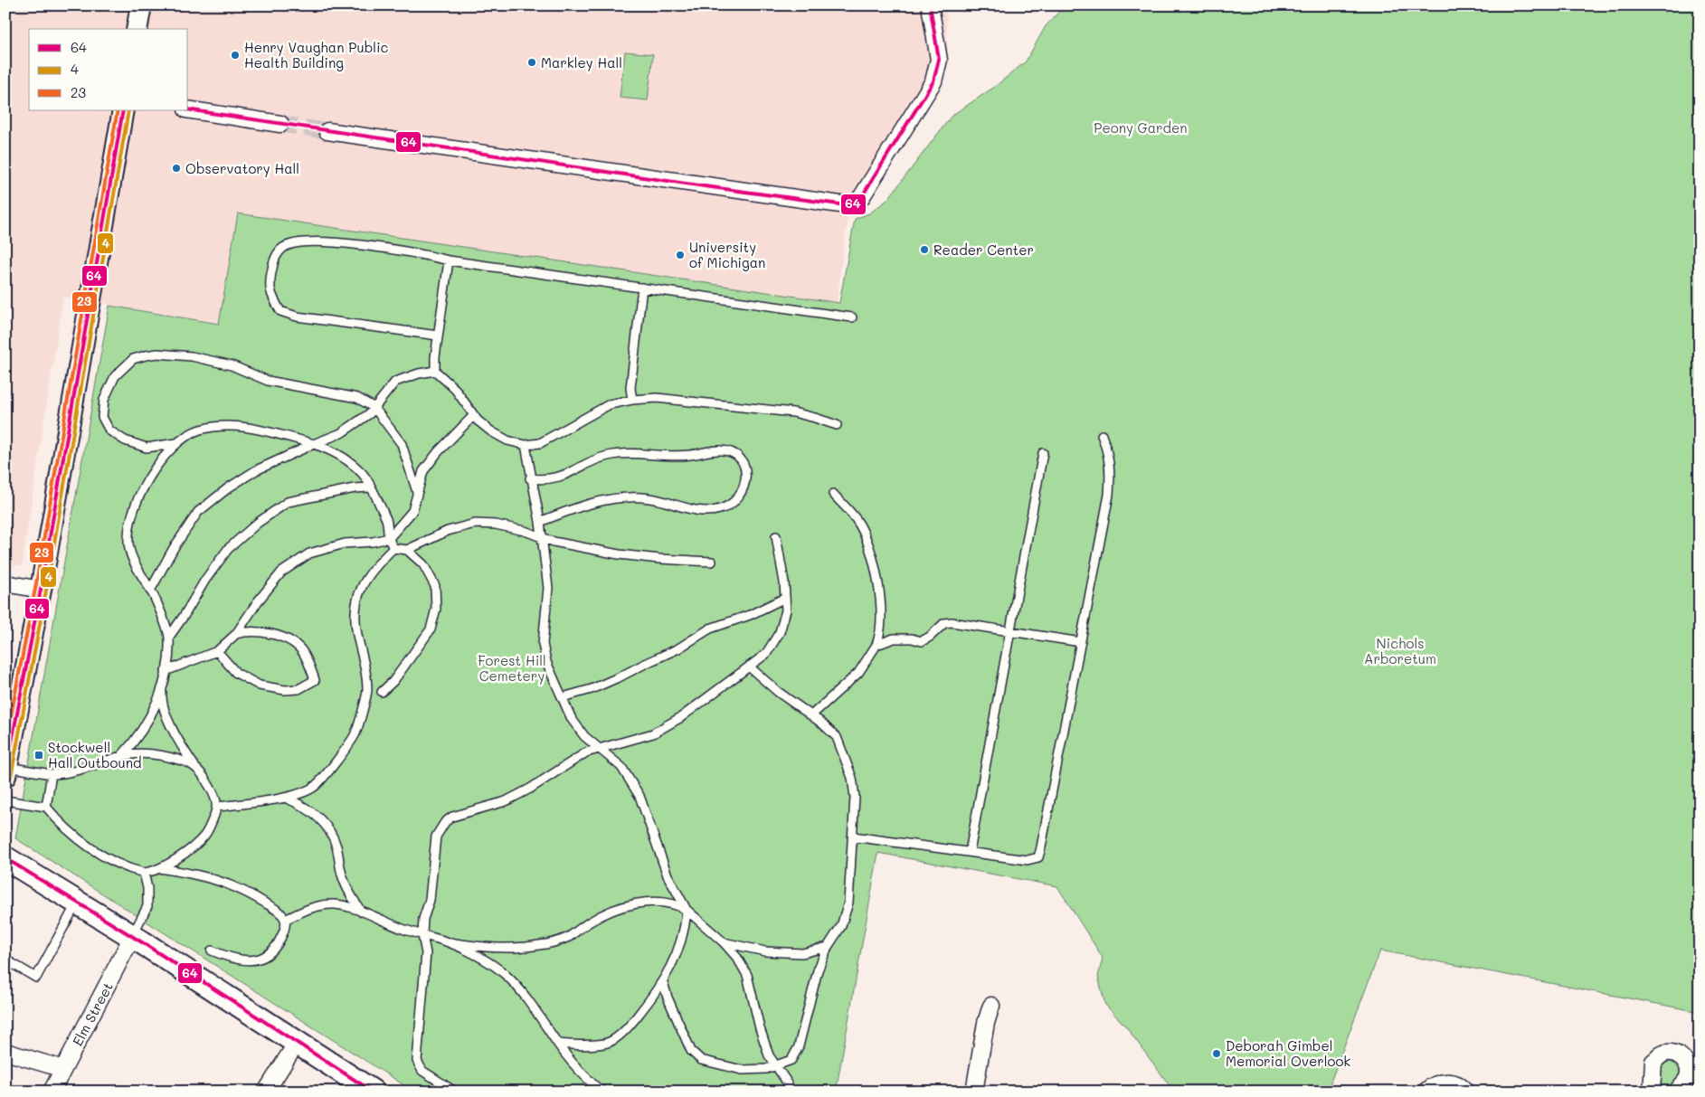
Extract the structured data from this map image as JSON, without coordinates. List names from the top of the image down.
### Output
{
  "streets": {
    "street": ["Elm Street"]
  },
  "parks": ["Peony Garden", "Nichols Arboretum", "Forest Hill Cemetery"],
  "places": {
    "other": [
      "Henry Vaughan Public Health Building",
      "Markley Hall",
      "Observatory Hall",
      "Reader Center",
      "University of Michigan",
      "Deborah Gimbel Memorial Overlook"
    ],
    "transit": ["Stockwell Hall Outbound"]
  },
  "lines": ["transit line 64", "transit line 4", "transit line 23"],
  "legend": ["64", "4", "23"]
}
